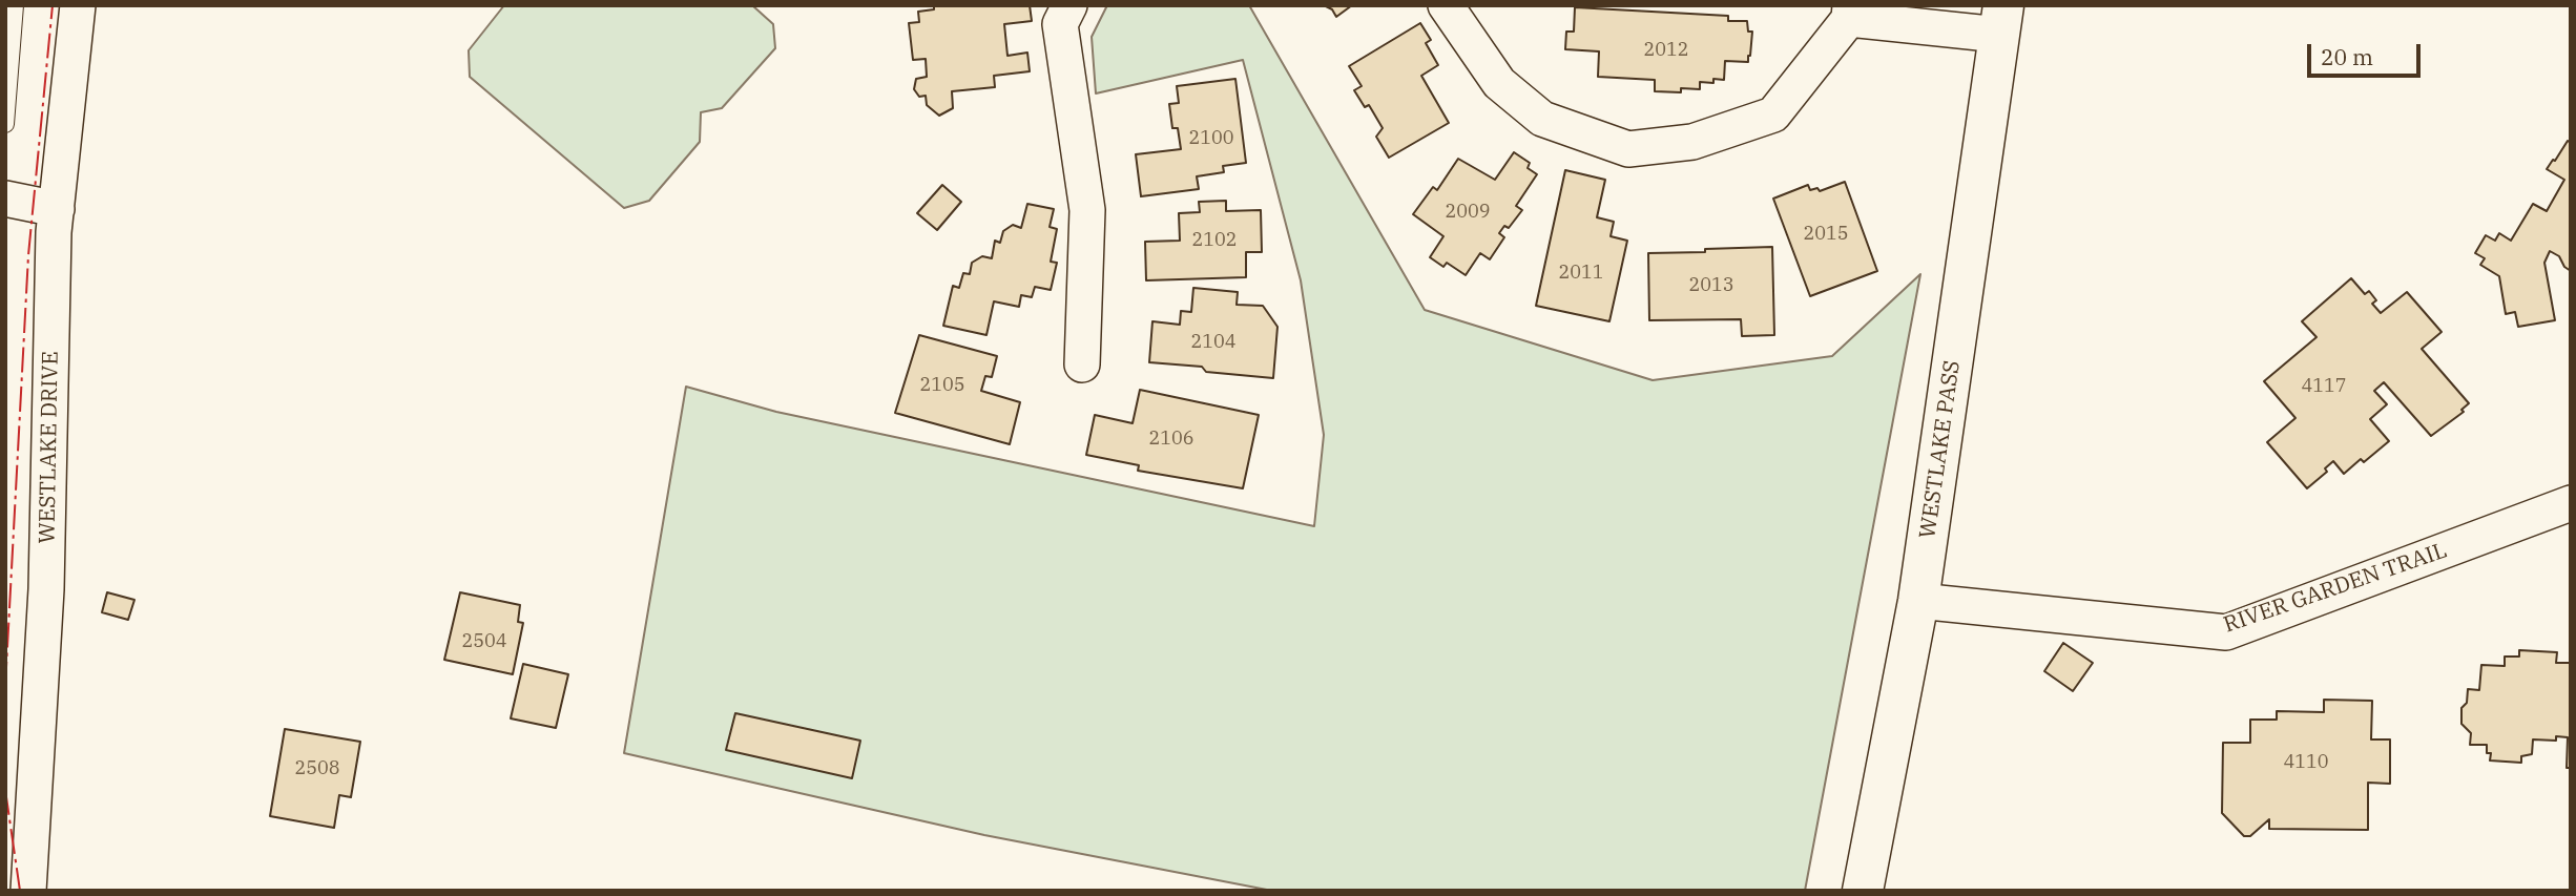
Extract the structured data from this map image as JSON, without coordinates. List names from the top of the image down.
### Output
{
  "streets": {
    "street": ["WESTLAKE DRIVE", "WESTLAKE PASS", "RIVER GARDEN TRAIL"]
  },
  "crossings": [
    ["WESTLAKE PASS", "RIVER GARDEN TRAIL"]
  ],
  "house_numbers": [
    "2012",
    "2100",
    "2009",
    "2015",
    "2102",
    "2011",
    "2013",
    "2104",
    "2105",
    "4117",
    "2106",
    "2504",
    "4110",
    "2508"
  ],
  "scale_bar": "20 m"
}
